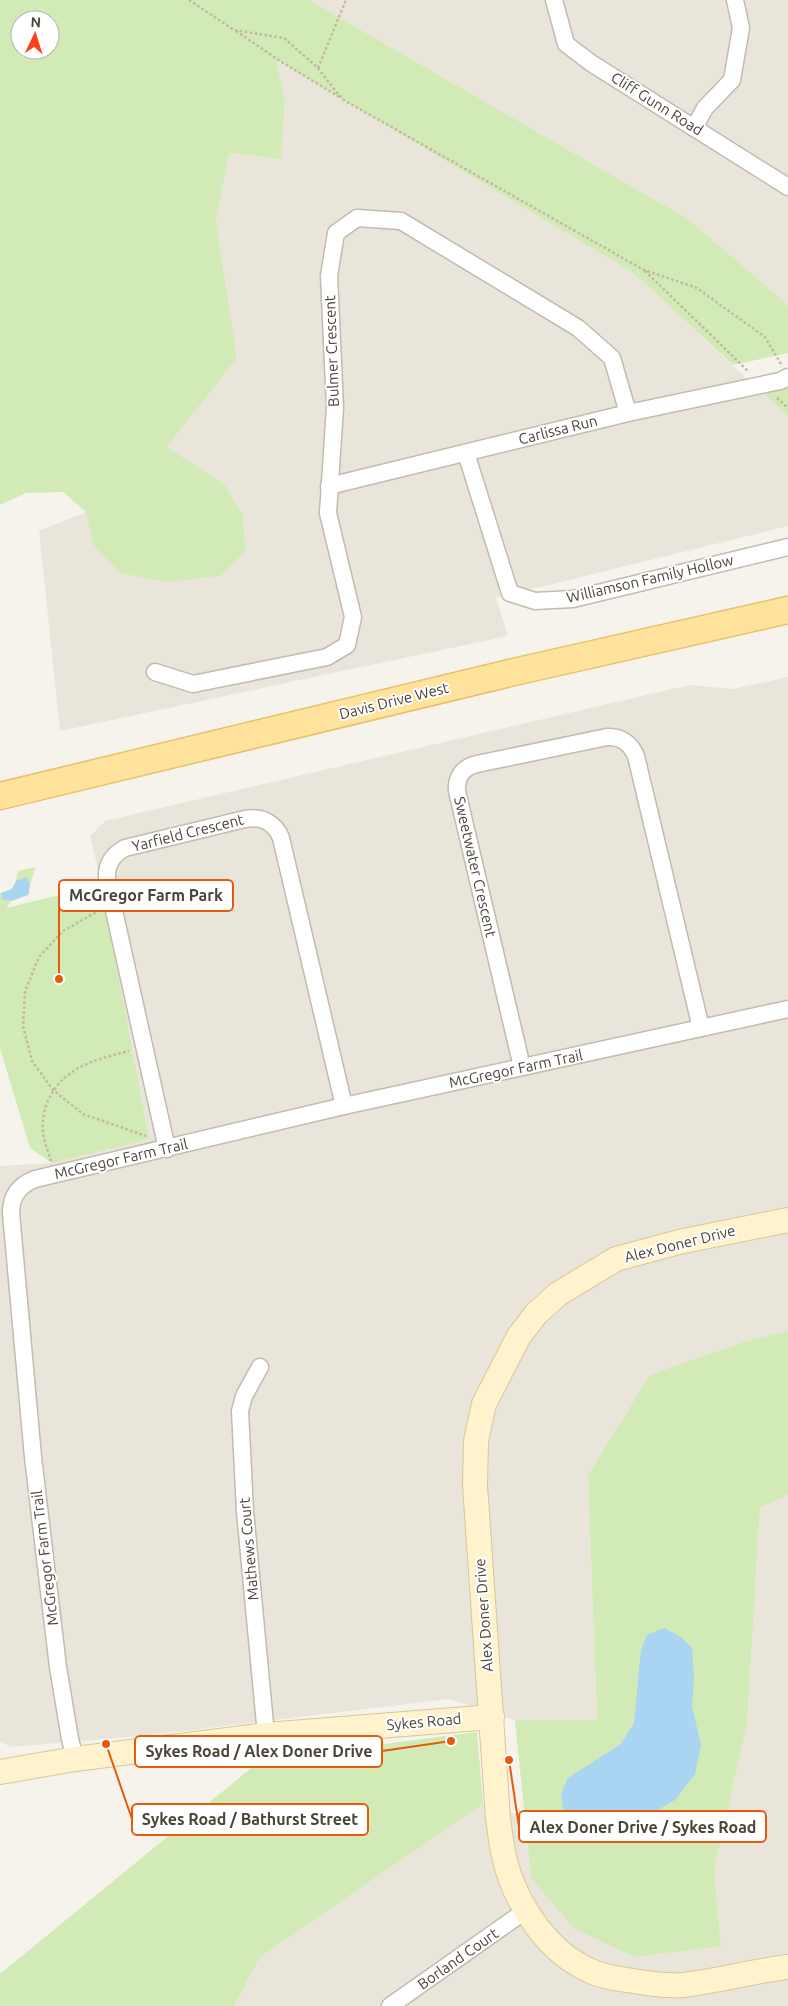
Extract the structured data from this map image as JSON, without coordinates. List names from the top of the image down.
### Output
{
  "streets": {
    "main road": ["Davis Drive West"],
    "street": [
      "Cliff Gunn Road",
      "Bulmer Crescent",
      "Carlissa Run",
      "Williamson Family Hollow",
      "Yarfield Crescent",
      "Sweetwater Crescent",
      "McGregor Farm Trail",
      "Alex Doner Drive",
      "Mathews Court",
      "Sykes Road",
      "Borland Court"
    ]
  },
  "crossings": [
    ["Bulmer Crescent", "Carlissa Run"],
    ["Carlissa Run", "Williamson Family Hollow"],
    ["Yarfield Crescent", "McGregor Farm Trail"],
    ["Sweetwater Crescent", "McGregor Farm Trail"],
    ["McGregor Farm Trail", "Sykes Road"],
    ["Alex Doner Drive", "Sykes Road"],
    ["Alex Doner Drive", "Borland Court"],
    ["Mathews Court", "Sykes Road"]
  ],
  "places": [
    "McGregor Farm Park",
    "Sykes Road / Alex Doner Drive",
    "Sykes Road / Bathurst Street",
    "Alex Doner Drive / Sykes Road"
  ],
  "north": "top"
}
